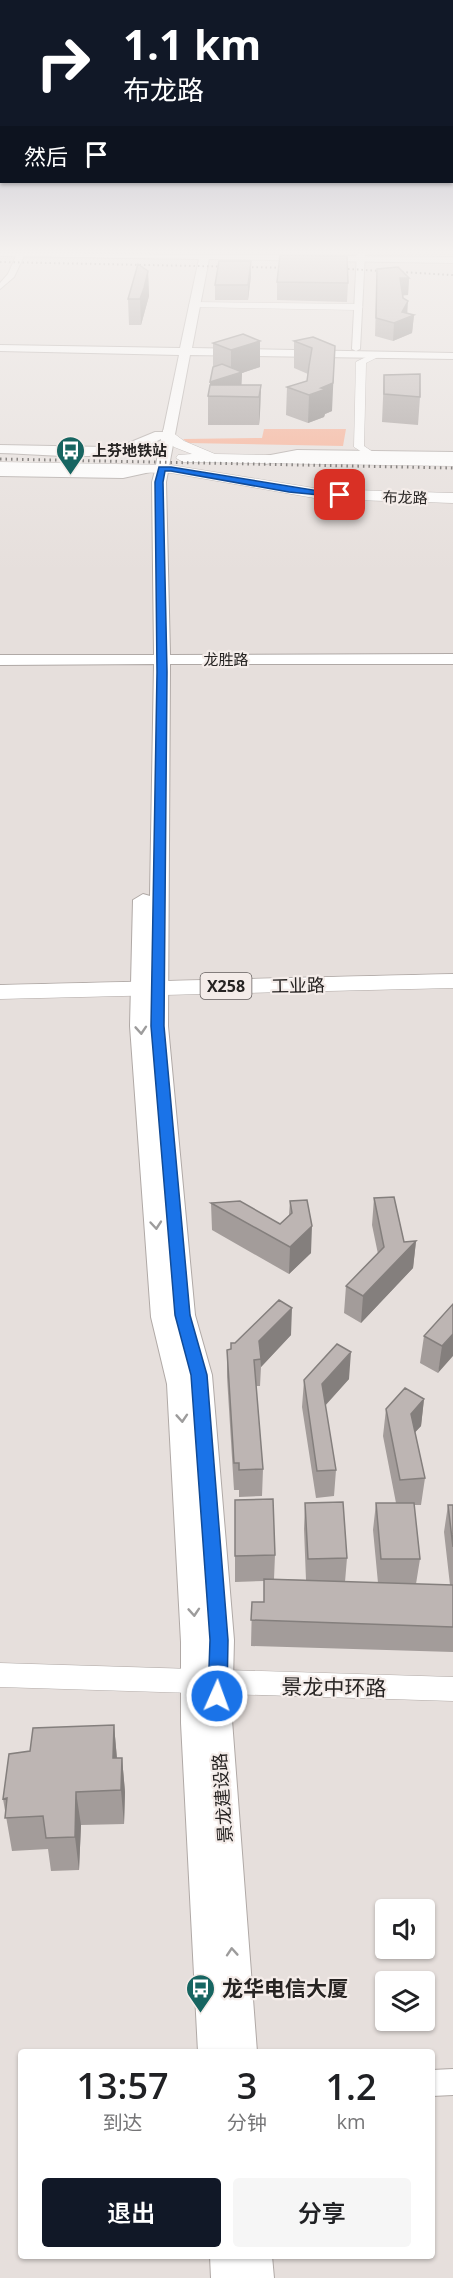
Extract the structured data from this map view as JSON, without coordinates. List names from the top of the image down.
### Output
{
  "streets": {
    "main road": [
      "布龙路",
      "龙胜路",
      "工业路",
      "X258",
      "景龙建设路"
    ],
    "street": ["景龙中环路"]
  },
  "crossings": [
    ["布龙路", "景龙建设路"],
    ["龙胜路", "景龙建设路"],
    ["工业路", "景龙建设路"],
    ["景龙中环路", "景龙建设路"]
  ],
  "places": {
    "bus stop": ["上芬地铁站", "龙华电信大厦"]
  },
  "page": {
    "turn": ["1.1 km", "布龙路"],
    "then": "然后",
    "eta": [
      "13:57",
      "到达",
      "3",
      "分钟",
      "1.2",
      "km"
    ],
    "buttons": ["退出", "分享"]
  }
}
